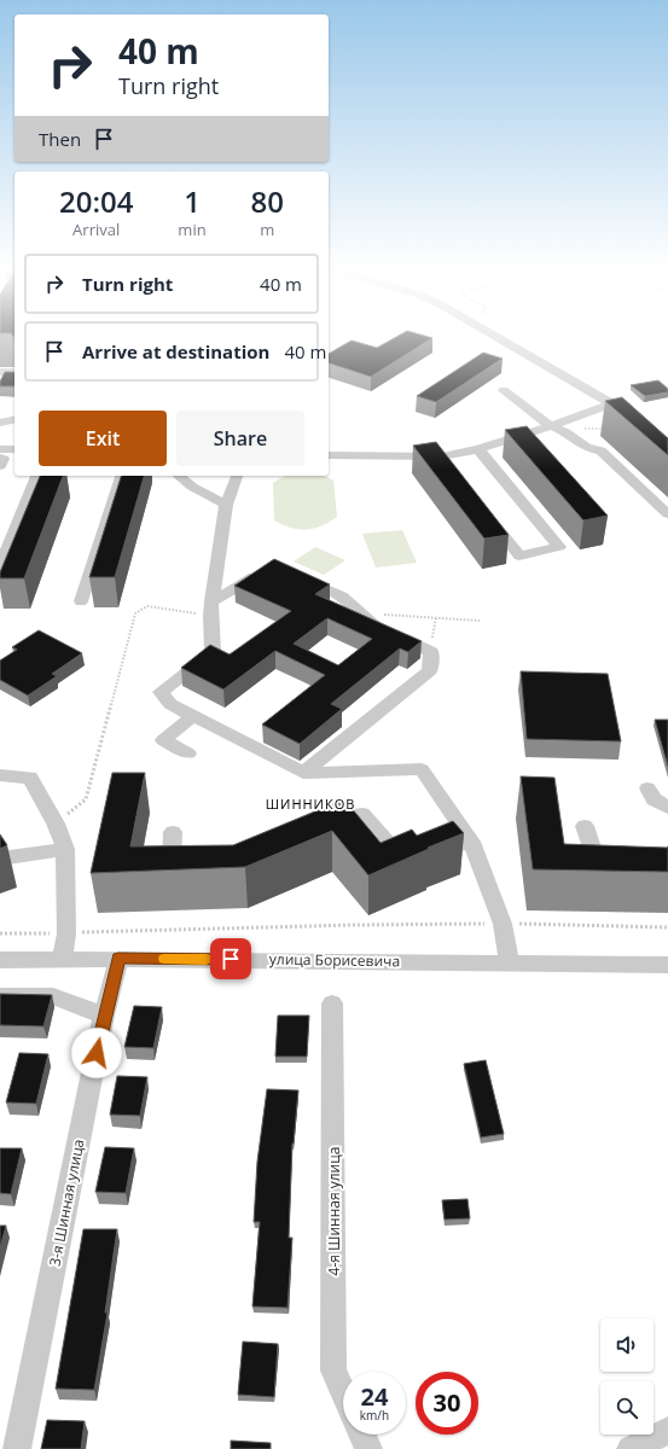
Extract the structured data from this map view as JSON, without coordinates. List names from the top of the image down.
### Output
{
  "streets": {
    "street": ["улица Борисевича", "3-я Шинная улица", "4-я Шинная улица"]
  },
  "crossings": [
    ["улица Борисевича", "3-я Шинная улица"]
  ],
  "districts": ["ШИННИКОВ"],
  "page": {
    "turn": ["40 m", "Turn right"],
    "then": "Then",
    "eta": [
      "20:04",
      "Arrival",
      "1",
      "min",
      "80",
      "m"
    ],
    "list": [
      {
        "name": "Turn right",
        "value": "40 m"
      },
      {
        "name": "Arrive at destination",
        "value": "40 m"
      }
    ],
    "buttons": ["Exit", "Share"],
    "speed": "24 km/h",
    "limit": "30"
  }
}
